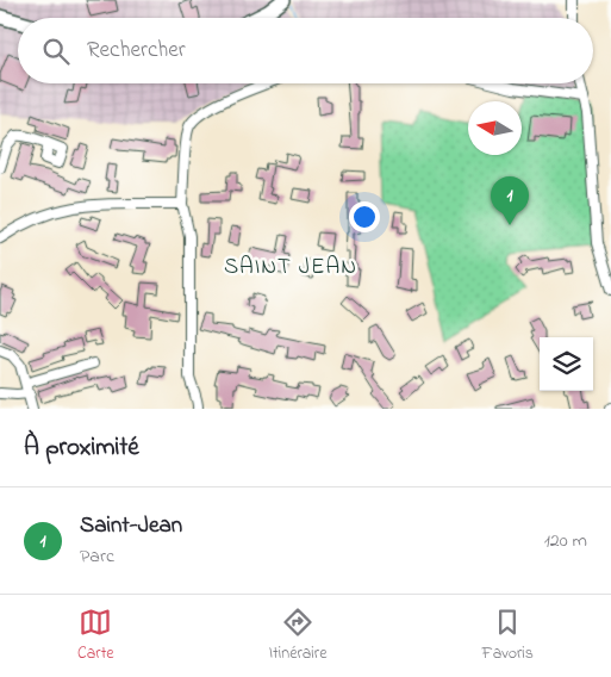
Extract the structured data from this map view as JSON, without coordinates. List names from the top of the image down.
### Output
{
  "districts": ["SAINT JEAN"],
  "north": "left",
  "page": {
    "search": "Rechercher",
    "pins": "1",
    "heading": "À proximité",
    "list": [
      {
        "mark": "1",
        "name": "Saint-Jean",
        "note": "Parc",
        "value": "120 m"
      }
    ],
    "nav": ["Carte", "Itinéraire", "Favoris"]
  }
}
